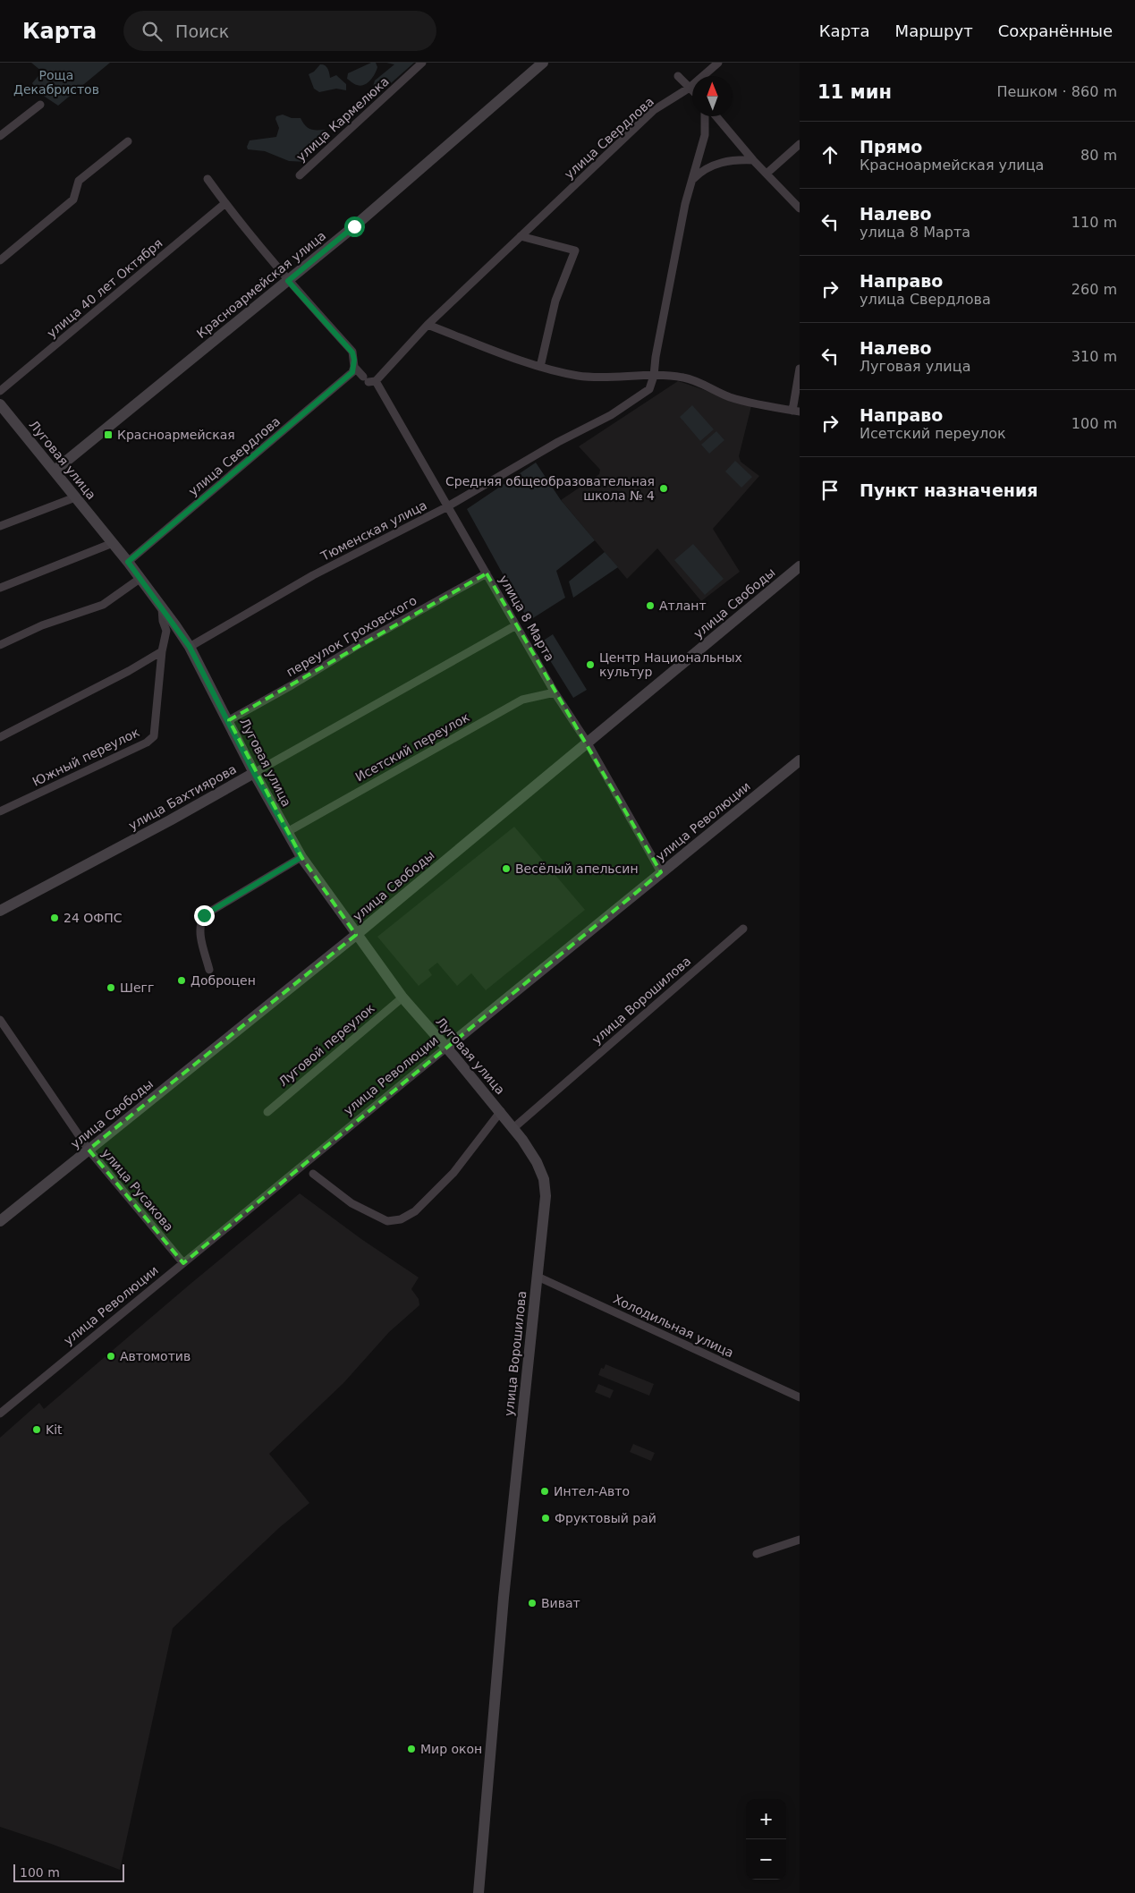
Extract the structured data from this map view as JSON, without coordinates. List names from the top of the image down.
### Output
{
  "streets": {
    "main road": [
      "Красноармейская улица",
      "Луговая улица",
      "улица Свободы",
      "улица Бахтиярова",
      "улица Революции",
      "улица Ворошилова"
    ],
    "street": [
      "улица Кармелюка",
      "улица Свердлова",
      "улица 40 лет Октября",
      "Тюменская улица",
      "улица 8 Марта",
      "переулок Гроховского",
      "Исетский переулок",
      "Южный переулок",
      "Луговой переулок",
      "улица Русакова",
      "Холодильная улица"
    ]
  },
  "crossings": [
    ["улица Свердлова", "Луговая улица"],
    ["улица Свердлова", "улица 8 Марта"],
    ["Красноармейская улица", "Луговая улица"],
    ["Красноармейская улица", "улица 8 Марта"],
    ["улица 40 лет Октября", "улица 8 Марта"],
    ["Луговая улица", "Тюменская улица"],
    ["Луговая улица", "улица Свободы"],
    ["Луговая улица", "переулок Гроховского"],
    ["Луговая улица", "Исетский переулок"],
    ["Луговая улица", "улица Бахтиярова"],
    ["Луговая улица", "улица Революции"],
    ["Луговая улица", "улица Ворошилова"],
    ["Луговая улица", "Луговой переулок"],
    ["Тюменская улица", "улица 8 Марта"],
    ["улица Свободы", "улица 8 Марта"],
    ["улица Свободы", "улица Русакова"],
    ["улица 8 Марта", "переулок Гроховского"],
    ["улица 8 Марта", "Исетский переулок"],
    ["улица 8 Марта", "улица Бахтиярова"],
    ["улица 8 Марта", "улица Революции"],
    ["улица Революции", "улица Русакова"],
    ["улица Ворошилова", "Холодильная улица"]
  ],
  "parks": ["Роща Декабристов"],
  "places": {
    "transit": ["Красноармейская"],
    "other": [
      "Средняя общеобразовательная школа № 4",
      "Атлант",
      "Центр Национальных культур",
      "Весёлый апельсин",
      "24 ОФПС",
      "Доброцен",
      "Шегг",
      "Автомотив",
      "Kit",
      "Интел-Авто",
      "Фруктовый рай",
      "Виват",
      "Мир окон"
    ]
  },
  "scale_bar": "100 m",
  "north": "top",
  "page": {
    "header": "Карта",
    "search": "Поиск",
    "nav": ["Карта", "Маршрут", "Сохранённые"],
    "heading": ["11 мин", "Пешком · 860 m"],
    "list": [
      ["Прямо", "Красноармейская улица", "80 m"],
      ["Налево", "улица 8 Марта", "110 m"],
      ["Направо", "улица Свердлова", "260 m"],
      ["Налево", "Луговая улица", "310 m"],
      ["Направо", "Исетский переулок", "100 m"],
      "Пункт назначения"
    ],
    "map_buttons": ["+", "−"],
    "scale": "100 m"
  }
}
